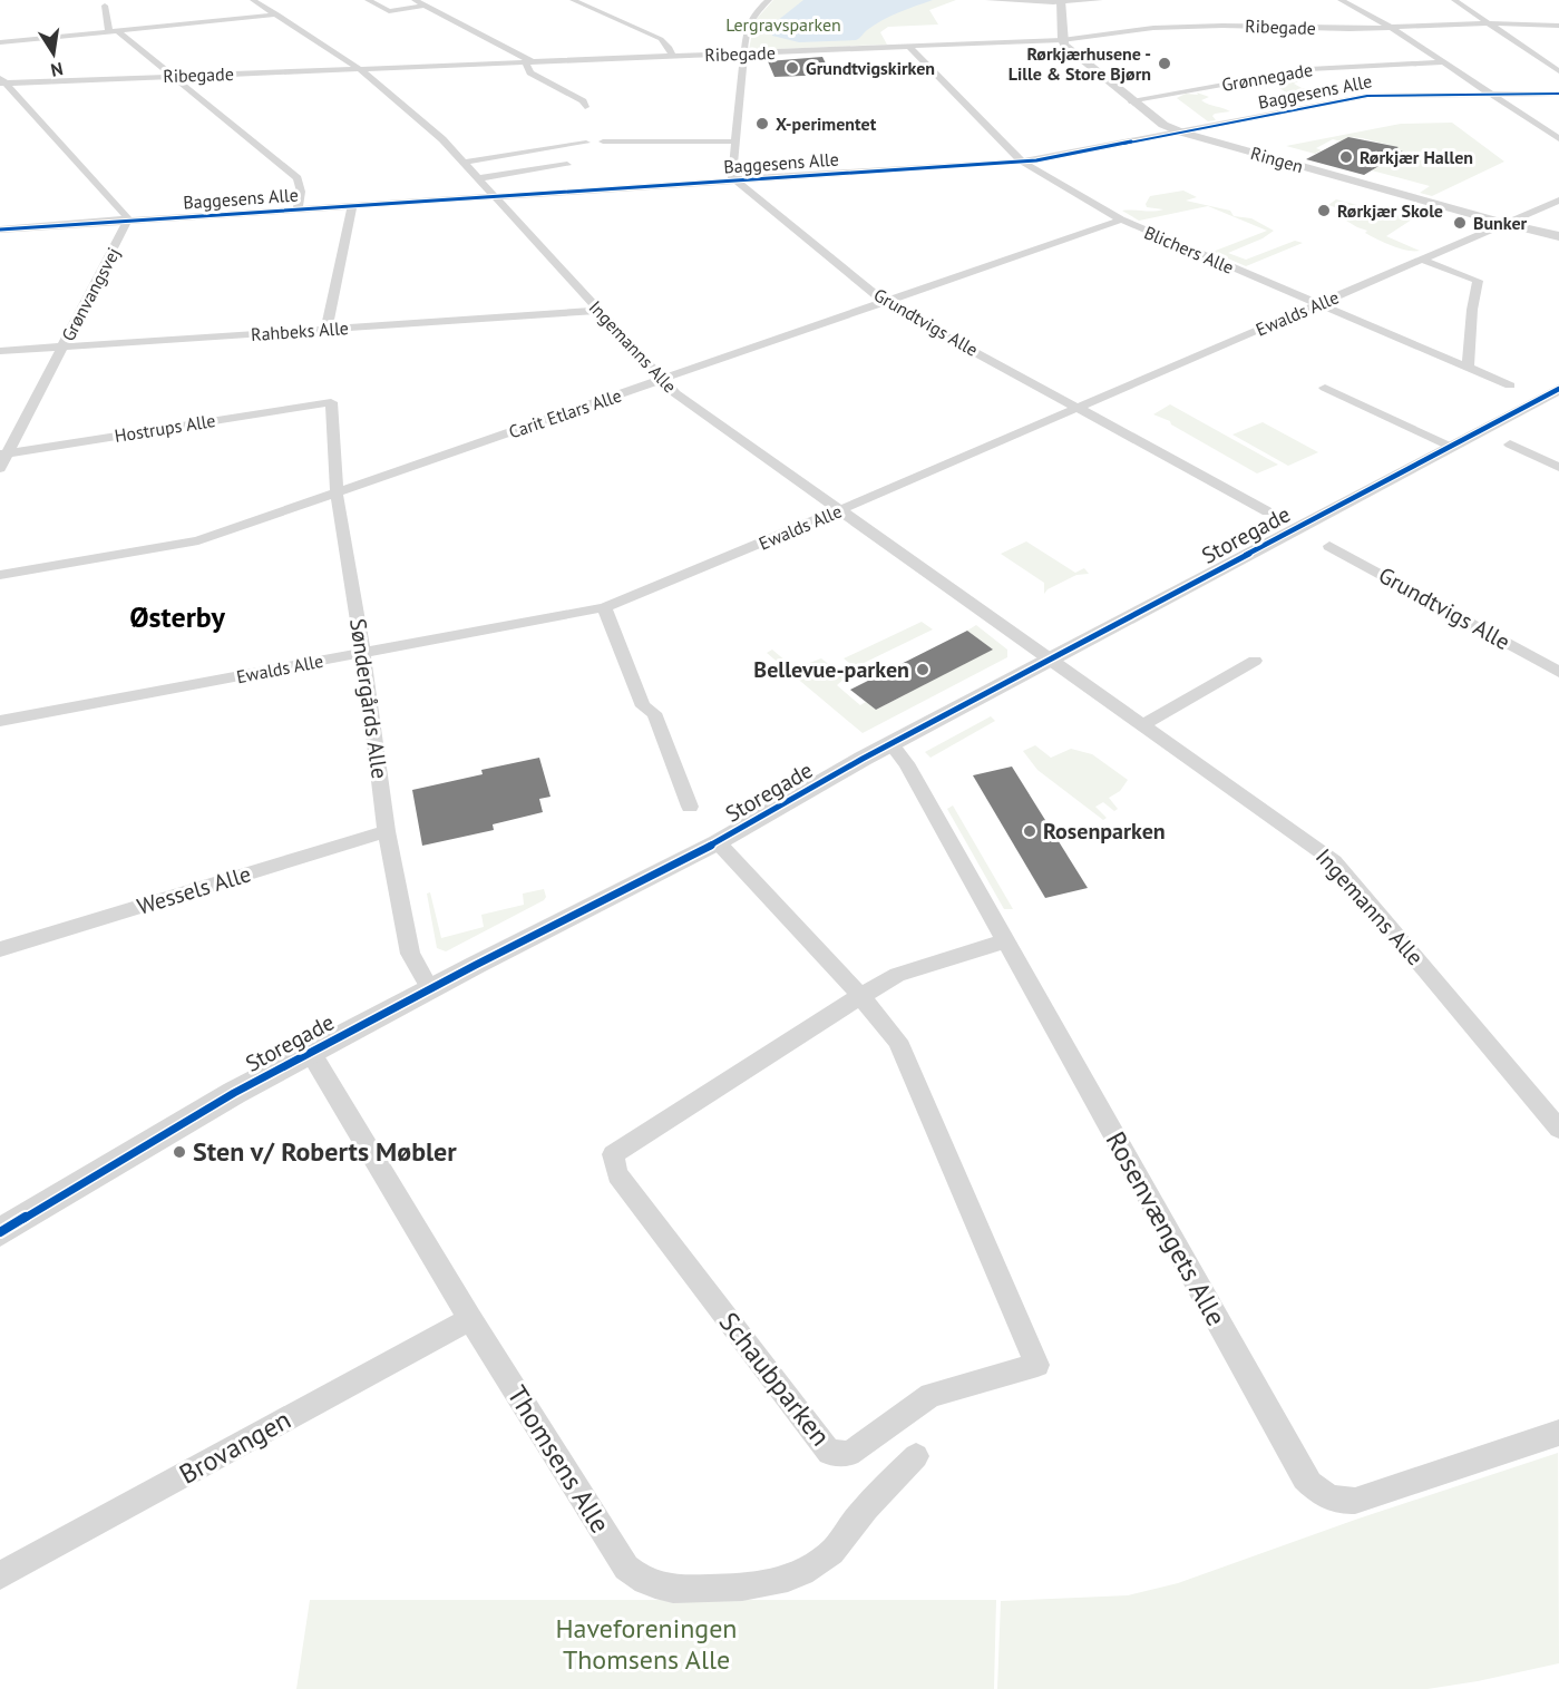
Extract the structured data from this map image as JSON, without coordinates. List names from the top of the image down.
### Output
{
  "streets": {
    "street": [
      "Ribegade",
      "Grønnegade",
      "Baggesens Alle",
      "Ringen",
      "Blichers Alle",
      "Grønvangsvej",
      "Ewalds Alle",
      "Grundtvigs Alle",
      "Rahbeks Alle",
      "Ingemanns Alle",
      "Carit Etlars Alle",
      "Hostrups Alle",
      "Storegade",
      "Søndergårds Alle",
      "Wessels Alle",
      "Rosenvængets Alle",
      "Schaubparken",
      "Brovangen",
      "Thomsens Alle"
    ]
  },
  "crossings": [
    ["Ribegade", "Ringen"],
    ["Ribegade", "Blichers Alle"],
    ["Ribegade", "Grønvangsvej"],
    ["Ribegade", "Ingemanns Alle"],
    ["Grønnegade", "Ringen"],
    ["Baggesens Alle", "Ringen"],
    ["Baggesens Alle", "Blichers Alle"],
    ["Baggesens Alle", "Grønvangsvej"],
    ["Baggesens Alle", "Grundtvigs Alle"],
    ["Baggesens Alle", "Ingemanns Alle"],
    ["Ringen", "Ewalds Alle"],
    ["Blichers Alle", "Ewalds Alle"],
    ["Blichers Alle", "Carit Etlars Alle"],
    ["Grønvangsvej", "Rahbeks Alle"],
    ["Grønvangsvej", "Hostrups Alle"],
    ["Ewalds Alle", "Grundtvigs Alle"],
    ["Ewalds Alle", "Ingemanns Alle"],
    ["Ewalds Alle", "Søndergårds Alle"],
    ["Grundtvigs Alle", "Carit Etlars Alle"],
    ["Rahbeks Alle", "Ingemanns Alle"],
    ["Ingemanns Alle", "Carit Etlars Alle"],
    ["Ingemanns Alle", "Storegade"],
    ["Carit Etlars Alle", "Søndergårds Alle"],
    ["Hostrups Alle", "Søndergårds Alle"],
    ["Storegade", "Søndergårds Alle"],
    ["Storegade", "Rosenvængets Alle"],
    ["Storegade", "Schaubparken"],
    ["Storegade", "Thomsens Alle"],
    ["Søndergårds Alle", "Wessels Alle"],
    ["Rosenvængets Alle", "Schaubparken"],
    ["Brovangen", "Thomsens Alle"]
  ],
  "districts": ["Østerby"],
  "parks": ["Lergravsparken", "Haveforeningen Thomsens Alle"],
  "places": [
    "Rørkjærhusene - Lille & Store Bjørn",
    "Grundtvigskirken",
    "X-perimentet",
    "Rørkjær Hallen",
    "Rørkjær Skole",
    "Bunker",
    "Bellevue-parken",
    "Rosenparken",
    "Sten v/ Roberts Møbler"
  ],
  "north": "bottom"
}
